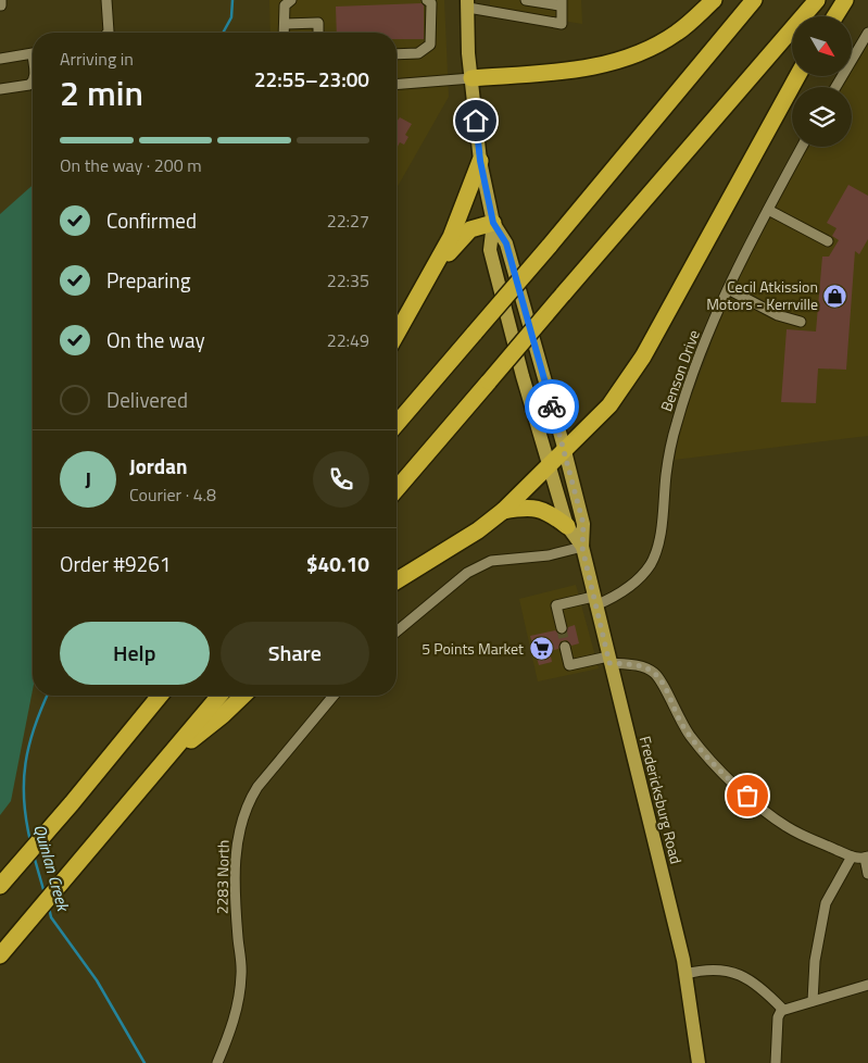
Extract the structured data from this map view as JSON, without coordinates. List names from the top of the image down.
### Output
{
  "streets": {
    "main road": ["Fredericksburg Road"],
    "street": ["Benson Drive", "2283 North"]
  },
  "crossings": [
    ["Benson Drive", "Fredericksburg Road"]
  ],
  "water": ["Quinlan Creek"],
  "places": {
    "shop": ["Cecil Atkission Motors - Kerrville"],
    "supermarket": ["5 Points Market"]
  },
  "north": "bottom right",
  "page": {
    "heading": ["2 min", "Arriving in", "22:55–23:00"],
    "panel": [
      "Jordan",
      "Courier · 4.8",
      "Order #9261",
      "$40.10"
    ],
    "bar": "On the way · 200 m",
    "list": [
      ["Confirmed", "22:27"],
      ["Preparing", "22:35"],
      ["On the way", "22:49"],
      "Delivered"
    ],
    "round": "J",
    "buttons": ["Help", "Share"]
  }
}
